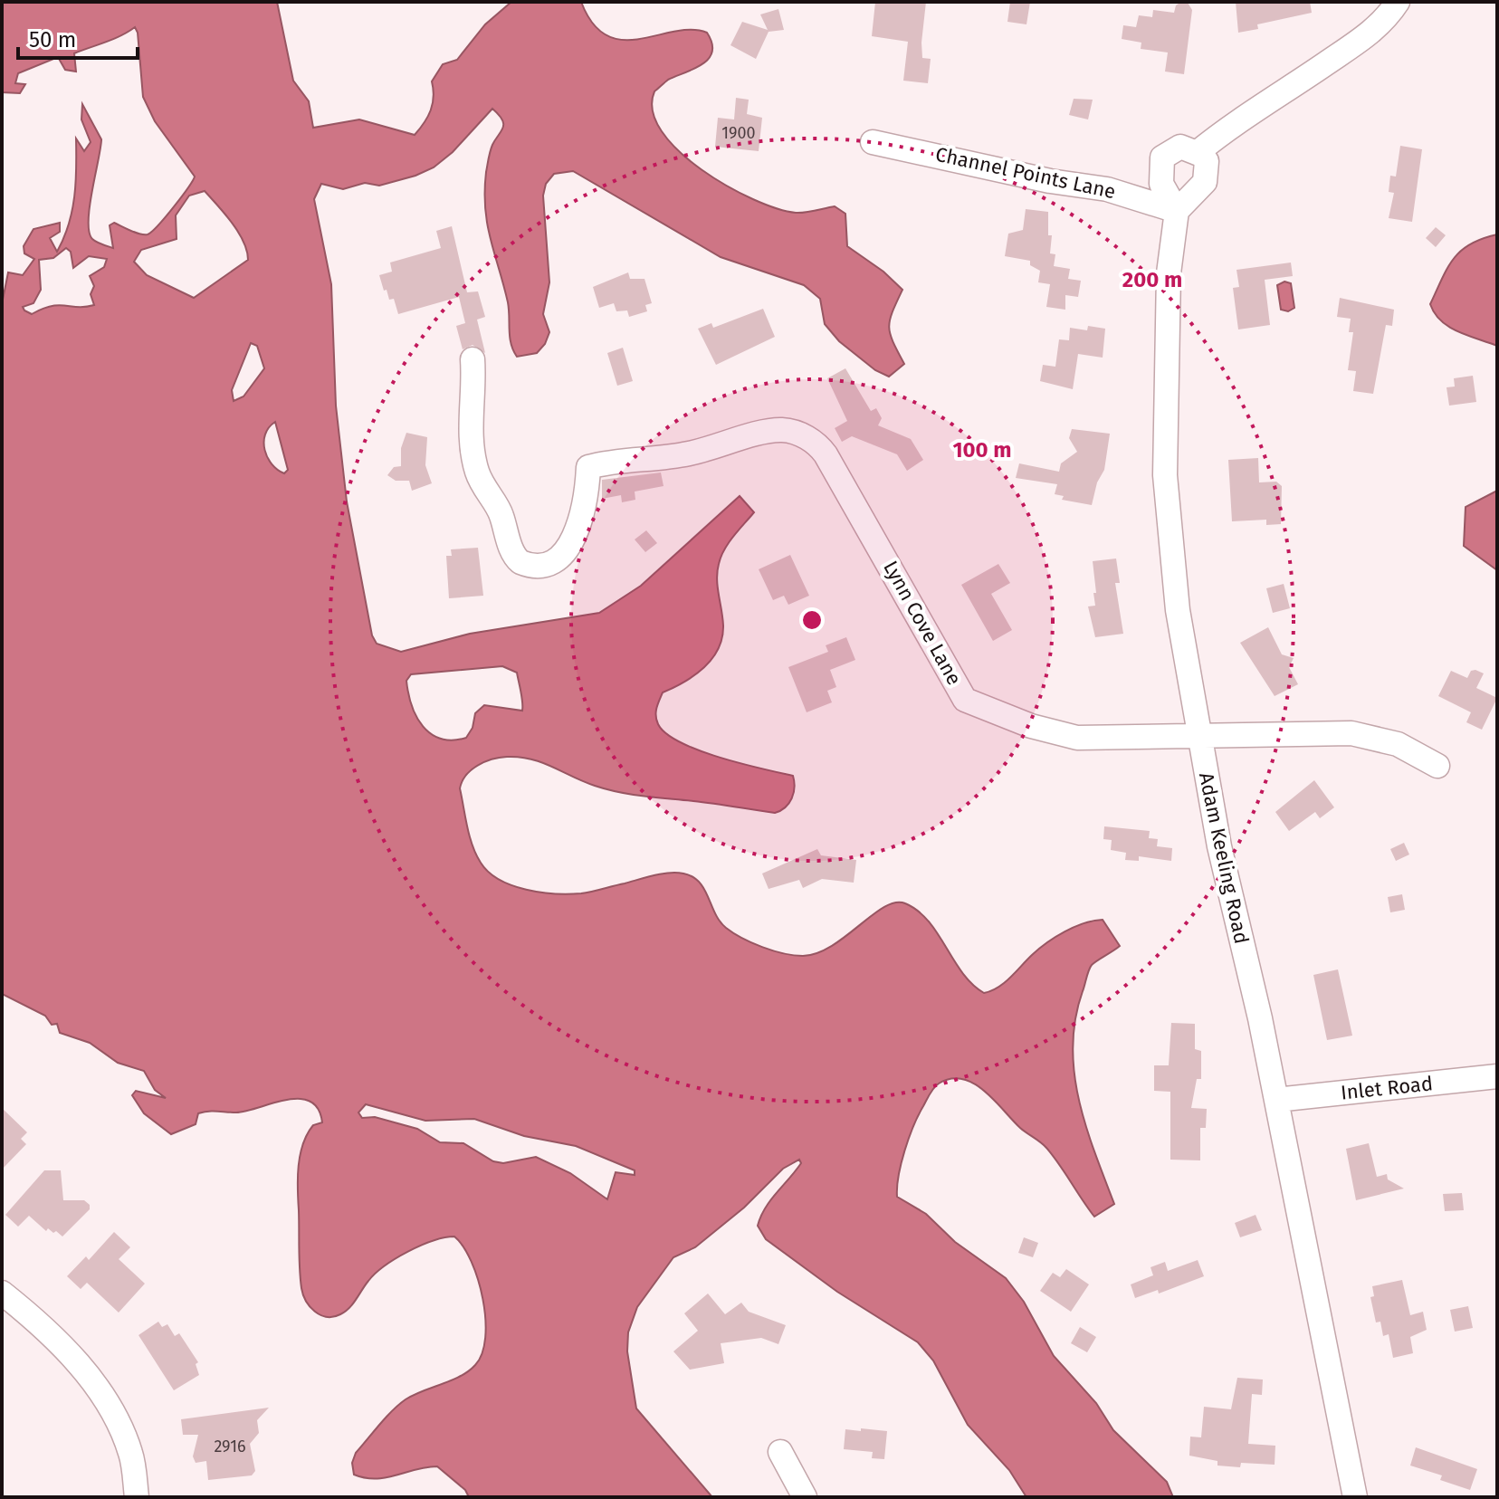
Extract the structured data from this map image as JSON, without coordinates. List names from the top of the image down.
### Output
{
  "streets": {
    "street": [
      "Channel Points Lane",
      "Lynn Cove Lane",
      "Adam Keeling Road",
      "Inlet Road"
    ]
  },
  "crossings": [
    ["Channel Points Lane", "Adam Keeling Road"],
    ["Lynn Cove Lane", "Adam Keeling Road"],
    ["Adam Keeling Road", "Inlet Road"]
  ],
  "house_numbers": ["1900", "2916"],
  "scale_bar": "50 m",
  "rings": ["200 m", "100 m"]
}
